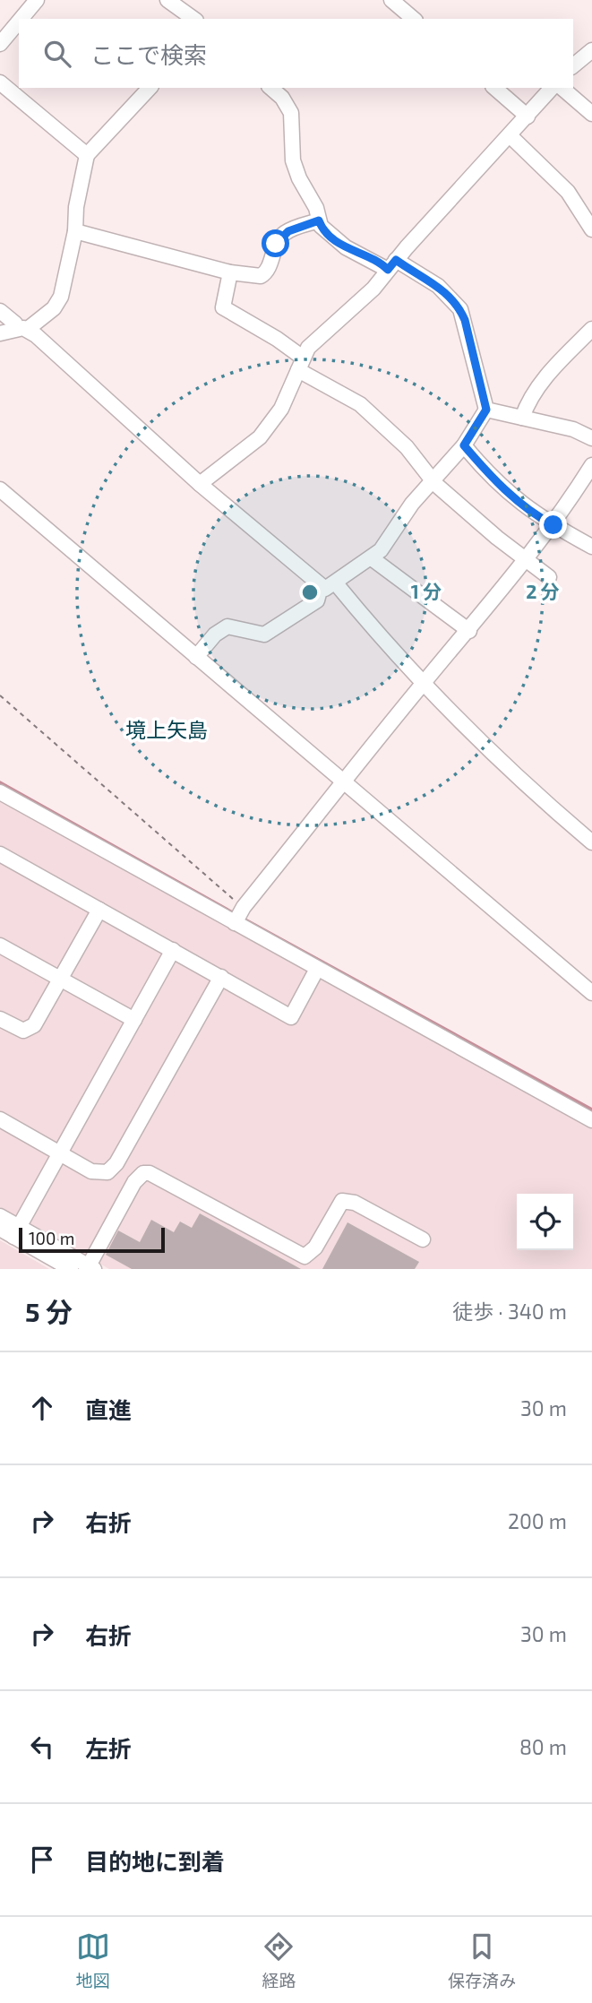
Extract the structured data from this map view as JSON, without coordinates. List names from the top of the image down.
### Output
{
  "districts": ["境上矢島"],
  "scale_bar": "100 m",
  "page": {
    "search": "ここで検索",
    "scale": "100 m",
    "heading": ["5 分", "徒歩 · 340 m"],
    "list": [
      ["直進", "30 m"],
      ["右折", "200 m"],
      ["右折", "30 m"],
      ["左折", "80 m"],
      "目的地に到着"
    ],
    "nav": ["地図", "経路", "保存済み"]
  },
  "rings": ["1 分", "2 分"]
}
